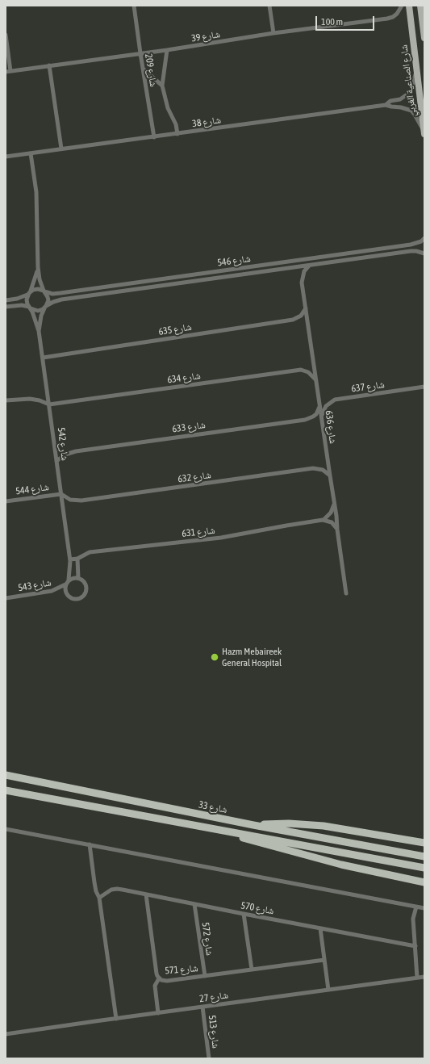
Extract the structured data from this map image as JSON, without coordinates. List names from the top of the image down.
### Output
{
  "streets": {
    "highway": ["شارع 33"],
    "main road": ["شارع الصناعية الغربي"],
    "street": [
      "شارع 39",
      "شارع 209",
      "شارع 38",
      "شارع 546",
      "شارع 635",
      "شارع 634",
      "شارع 637",
      "شارع 633",
      "شارع 636",
      "شارع 542",
      "شارع 632",
      "شارع 544",
      "شارع 631",
      "شارع 543",
      "شارع 570",
      "شارع 572",
      "شارع 571",
      "شارع 27",
      "شارع 513"
    ]
  },
  "crossings": [
    ["شارع 39", "شارع 209"],
    ["شارع 209", "شارع 38"],
    ["شارع الصناعية الغربي", "شارع 38"],
    ["شارع 546", "شارع 636"],
    ["شارع 546", "شارع 542"],
    ["شارع 635", "شارع 636"],
    ["شارع 635", "شارع 542"],
    ["شارع 634", "شارع 636"],
    ["شارع 634", "شارع 542"],
    ["شارع 637", "شارع 636"],
    ["شارع 633", "شارع 636"],
    ["شارع 633", "شارع 542"],
    ["شارع 636", "شارع 632"],
    ["شارع 542", "شارع 632"],
    ["شارع 542", "شارع 544"],
    ["شارع 542", "شارع 543"],
    ["شارع 632", "شارع 544"],
    ["شارع 570", "شارع 572"],
    ["شارع 570", "شارع 571"],
    ["شارع 572", "شارع 571"],
    ["شارع 27", "شارع 513"]
  ],
  "places": ["Hazm Mebaireek General Hospital"],
  "scale_bar": "100 m"
}
